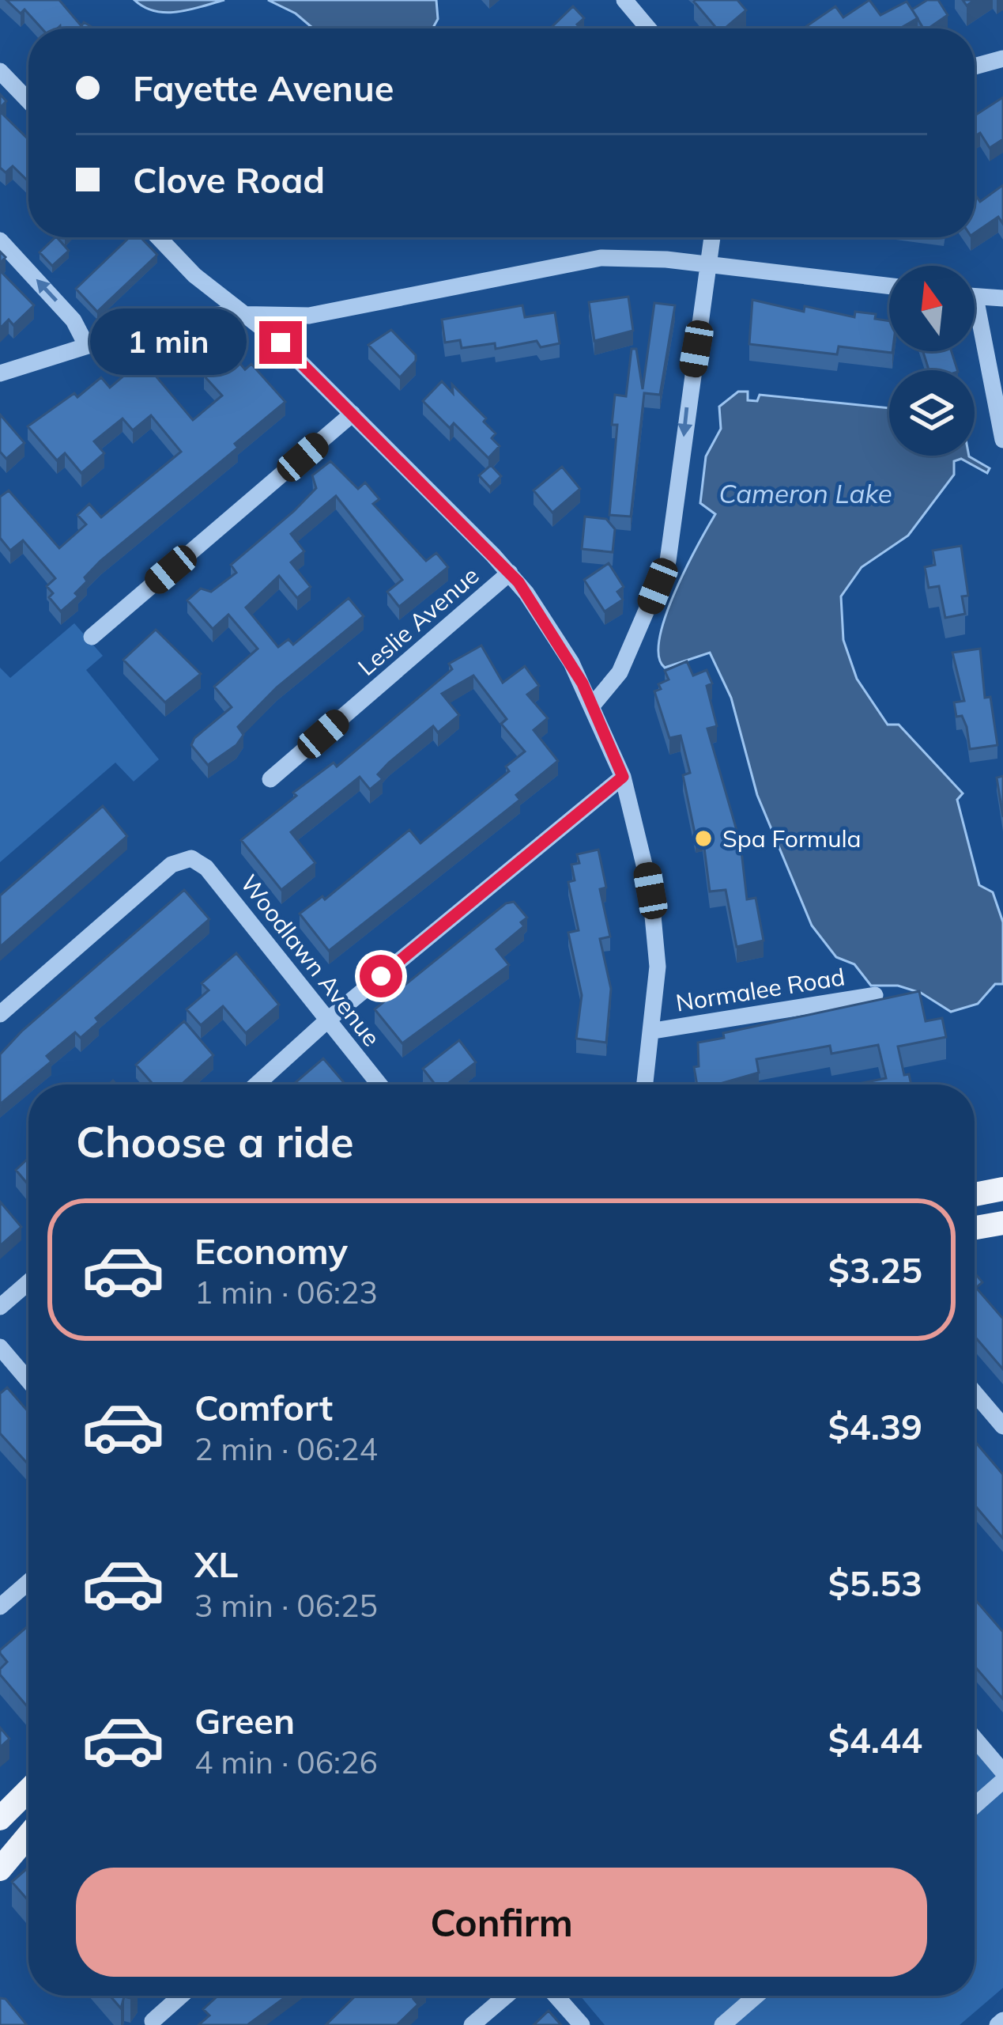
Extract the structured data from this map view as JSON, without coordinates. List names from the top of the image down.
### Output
{
  "streets": {
    "street": ["Leslie Avenue", "Woodlawn Avenue", "Normalee Road"]
  },
  "water": ["Cameron Lake"],
  "places": ["Spa Formula"],
  "north": "top",
  "page": {
    "banner": ["Fayette Avenue", "Clove Road"],
    "bubble": "1 min",
    "heading": "Choose a ride",
    "list": [
      {
        "name": "Economy",
        "note": "1 min · 06:23",
        "value": "$3.25"
      },
      {
        "name": "Comfort",
        "note": "2 min · 06:24",
        "value": "$4.39"
      },
      {
        "name": "XL",
        "note": "3 min · 06:25",
        "value": "$5.53"
      },
      {
        "name": "Green",
        "note": "4 min · 06:26",
        "value": "$4.44"
      }
    ],
    "buttons": "Confirm"
  }
}
